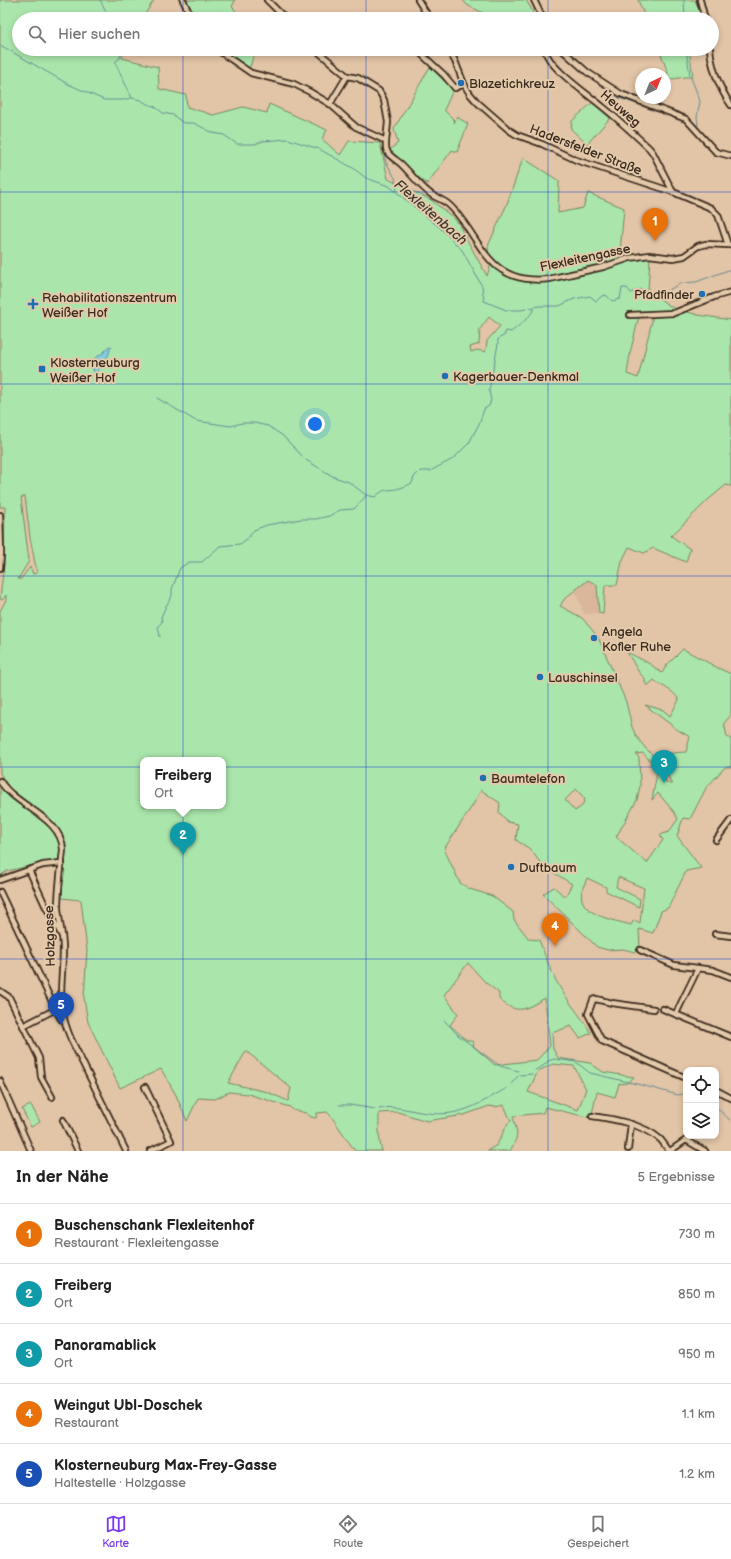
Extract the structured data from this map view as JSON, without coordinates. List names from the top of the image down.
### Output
{
  "streets": {
    "street": [
      "Heuweg",
      "Hadersfelder Straße",
      "Flexleitengasse",
      "Holzgasse"
    ]
  },
  "crossings": [
    ["Heuweg", "Hadersfelder Straße"],
    ["Hadersfelder Straße", "Flexleitengasse"]
  ],
  "water": ["Flexleitenbach"],
  "places": {
    "other": [
      "Blazetichkreuz",
      "Pfadfinder",
      "Kagerbauer-Denkmal",
      "Angela Kofler Ruhe",
      "Lauschinsel",
      "Baumtelefon",
      "Duftbaum"
    ],
    "health": ["Rehabilitationszentrum Weißer Hof"],
    "transit": ["Klosterneuburg Weißer Hof"]
  },
  "north": "top right",
  "page": {
    "search": "Hier suchen",
    "pins": [
      "1",
      "3",
      "2",
      "4",
      "5"
    ],
    "popup": ["Freiberg", "Ort"],
    "heading": ["In der Nähe", "5 Ergebnisse"],
    "list": [
      {
        "mark": "1",
        "name": "Buschenschank Flexleitenhof",
        "note": "Restaurant · Flexleitengasse",
        "value": "730 m"
      },
      {
        "mark": "2",
        "name": "Freiberg",
        "note": "Ort",
        "value": "850 m"
      },
      {
        "mark": "3",
        "name": "Panoramablick",
        "note": "Ort",
        "value": "950 m"
      },
      {
        "mark": "4",
        "name": "Weingut Ubl-Doschek",
        "note": "Restaurant",
        "value": "1.1 km"
      },
      {
        "mark": "5",
        "name": "Klosterneuburg Max-Frey-Gasse",
        "note": "Haltestelle · Holzgasse",
        "value": "1.2 km"
      }
    ],
    "nav": ["Karte", "Route", "Gespeichert"]
  }
}
